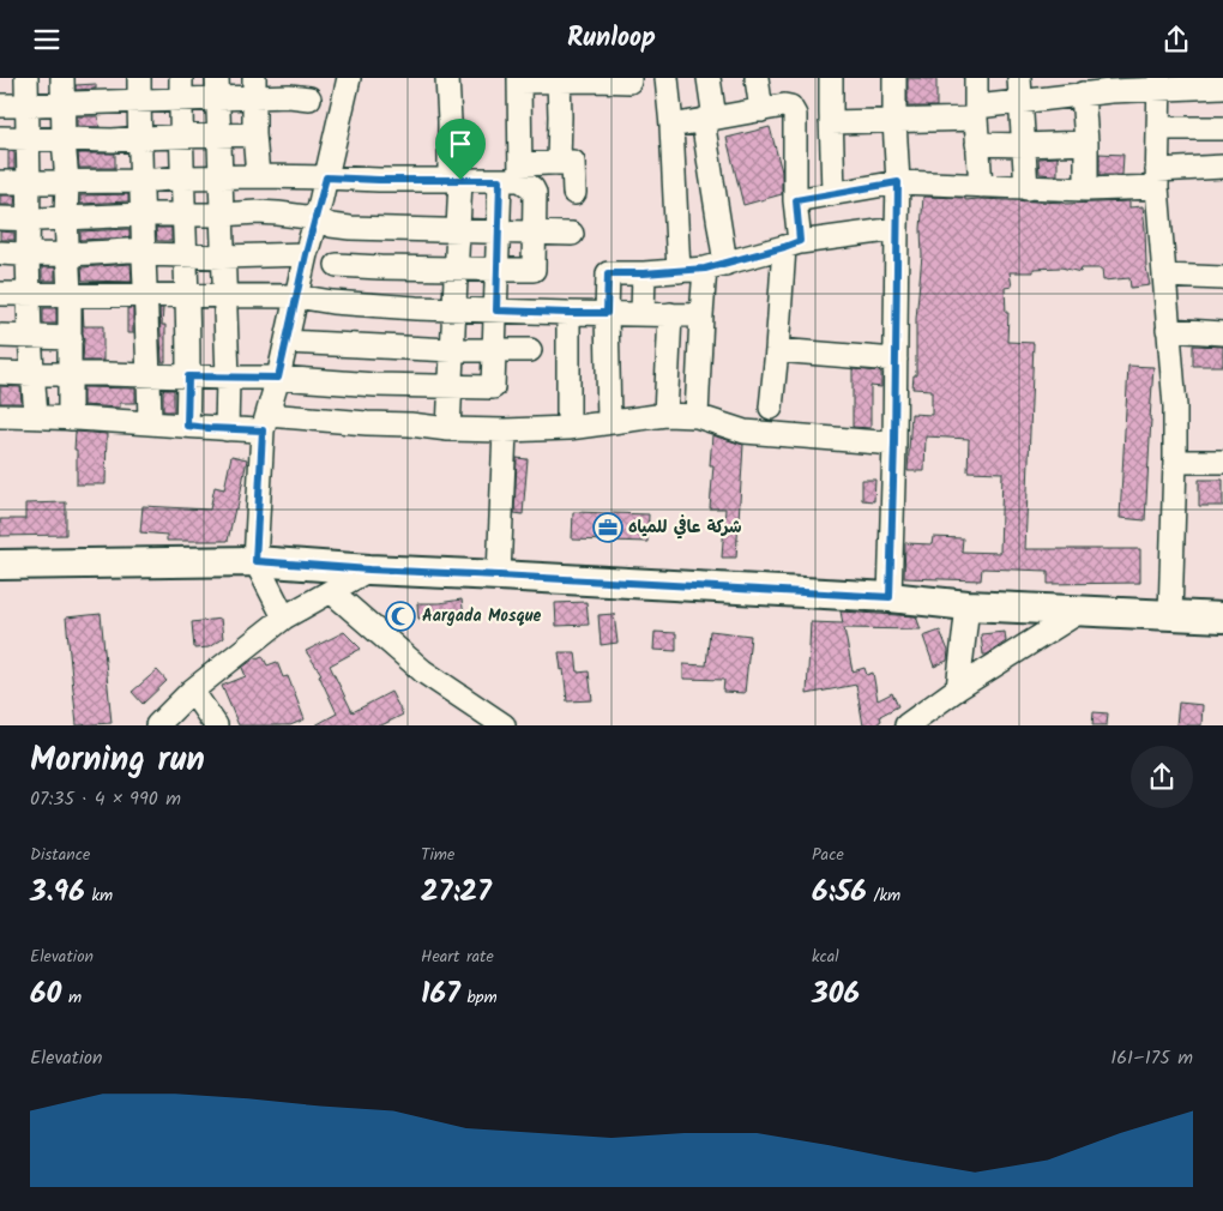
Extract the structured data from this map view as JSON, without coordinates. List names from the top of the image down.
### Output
{
  "places": {
    "office": ["شركة عافي للمياه"],
    "mosque": ["Aargada Mosque"]
  },
  "page": {
    "header": "Runloop",
    "heading": ["Morning run", "07:35 · 4 × 990 m"],
    "stats": [
      ["Distance", "3.96 km"],
      ["Time", "27:27"],
      ["Pace", "6:56 /km"],
      ["Elevation", "60 m"],
      ["Heart rate", "167 bpm"],
      ["kcal", "306"]
    ],
    "chart": ["Elevation", "161–175 m"]
  }
}
